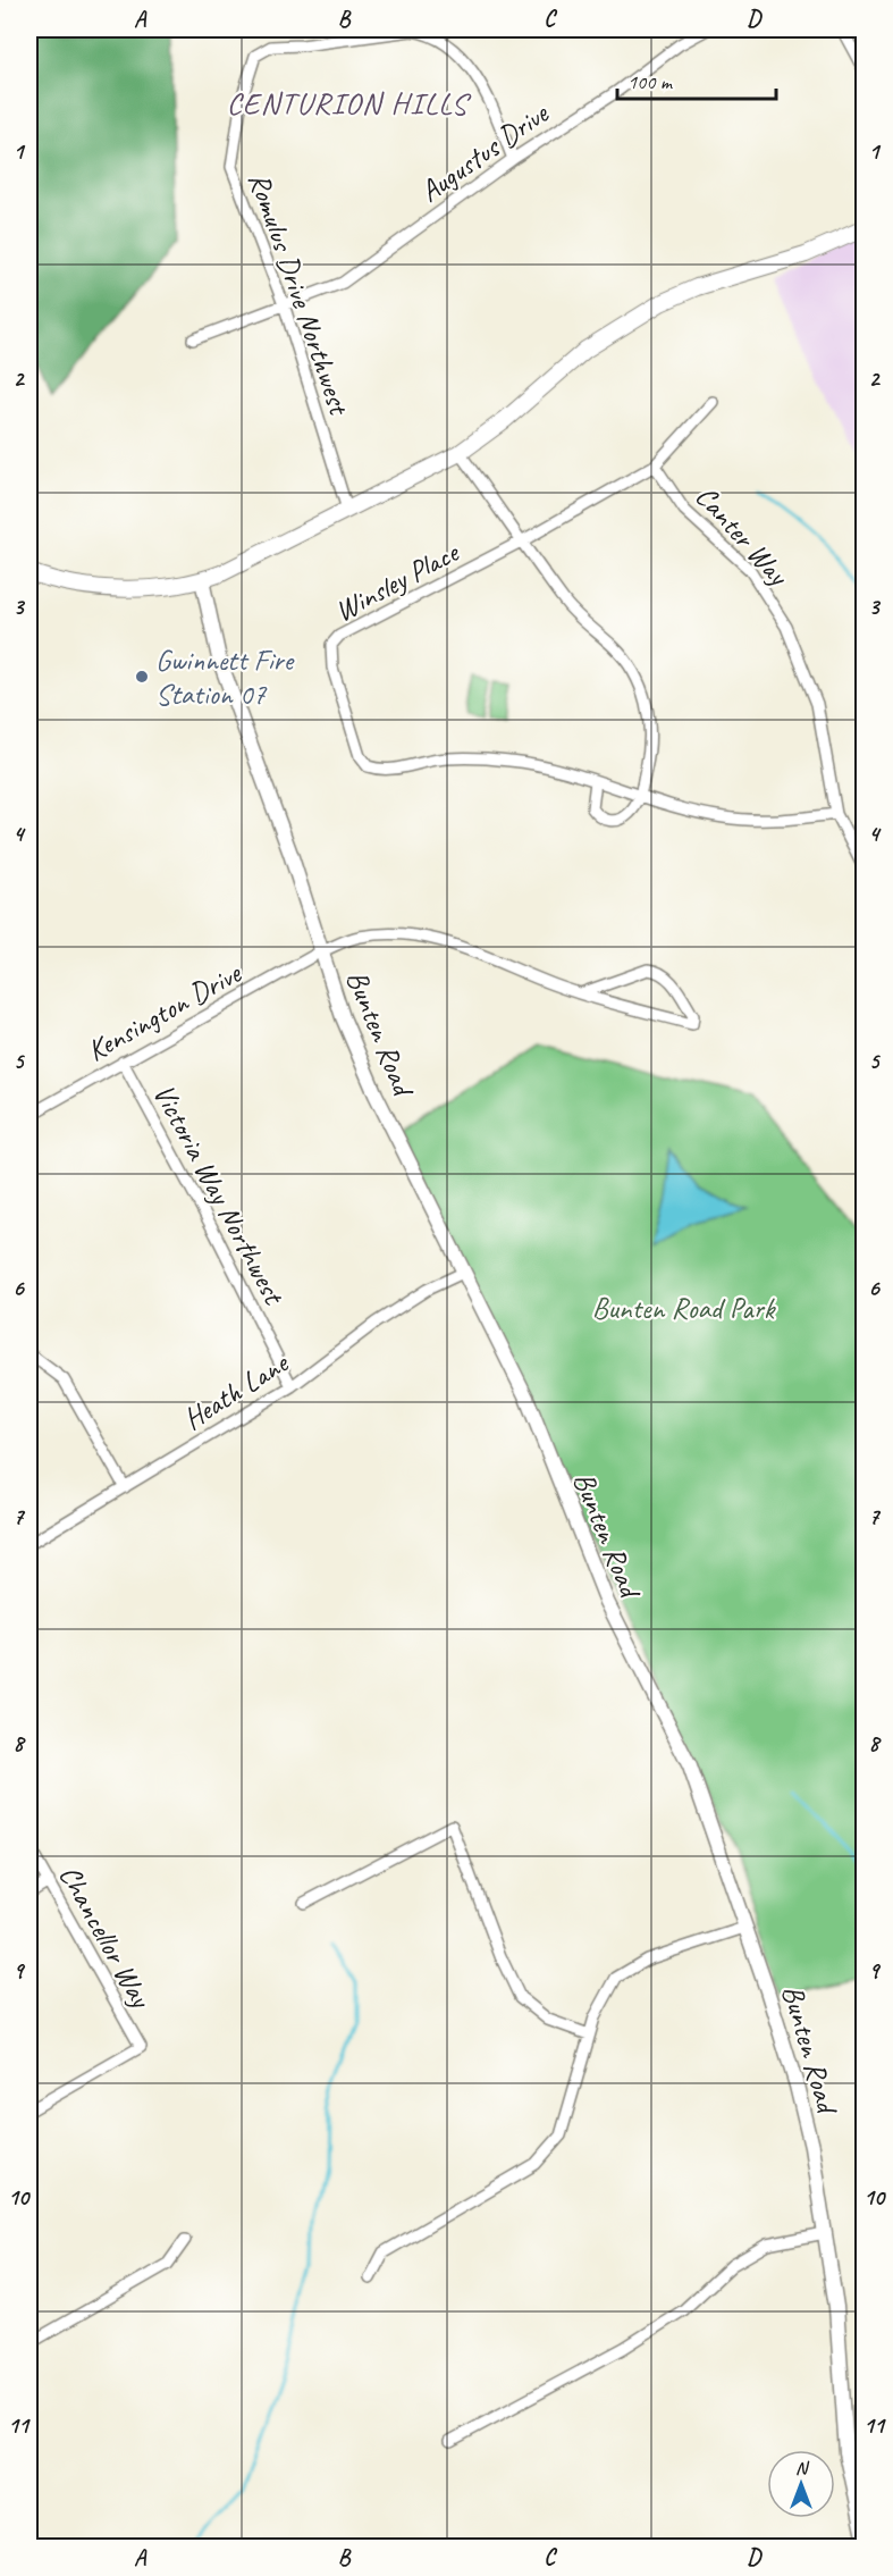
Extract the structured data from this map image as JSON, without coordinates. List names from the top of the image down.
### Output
{
  "streets": {
    "street": [
      "Augustus Drive",
      "Romulus Drive Northwest",
      "Canter Way",
      "Winsley Place",
      "Kensington Drive",
      "Bunten Road",
      "Victoria Way Northwest",
      "Heath Lane",
      "Chancellor Way"
    ]
  },
  "crossings": [
    ["Augustus Drive", "Romulus Drive Northwest"],
    ["Canter Way", "Winsley Place"],
    ["Kensington Drive", "Bunten Road"],
    ["Kensington Drive", "Victoria Way Northwest"],
    ["Bunten Road", "Heath Lane"],
    ["Victoria Way Northwest", "Heath Lane"]
  ],
  "districts": ["CENTURION HILLS"],
  "parks": ["Bunten Road Park"],
  "places": ["Gwinnett Fire Station 07"],
  "scale_bar": "100 m",
  "north": "top",
  "grid": {
    "columns": [
      "A",
      "B",
      "C",
      "D"
    ],
    "rows": [
      "1",
      "2",
      "3",
      "4",
      "5",
      "6",
      "7",
      "8",
      "9",
      "10",
      "11"
    ]
  }
}
